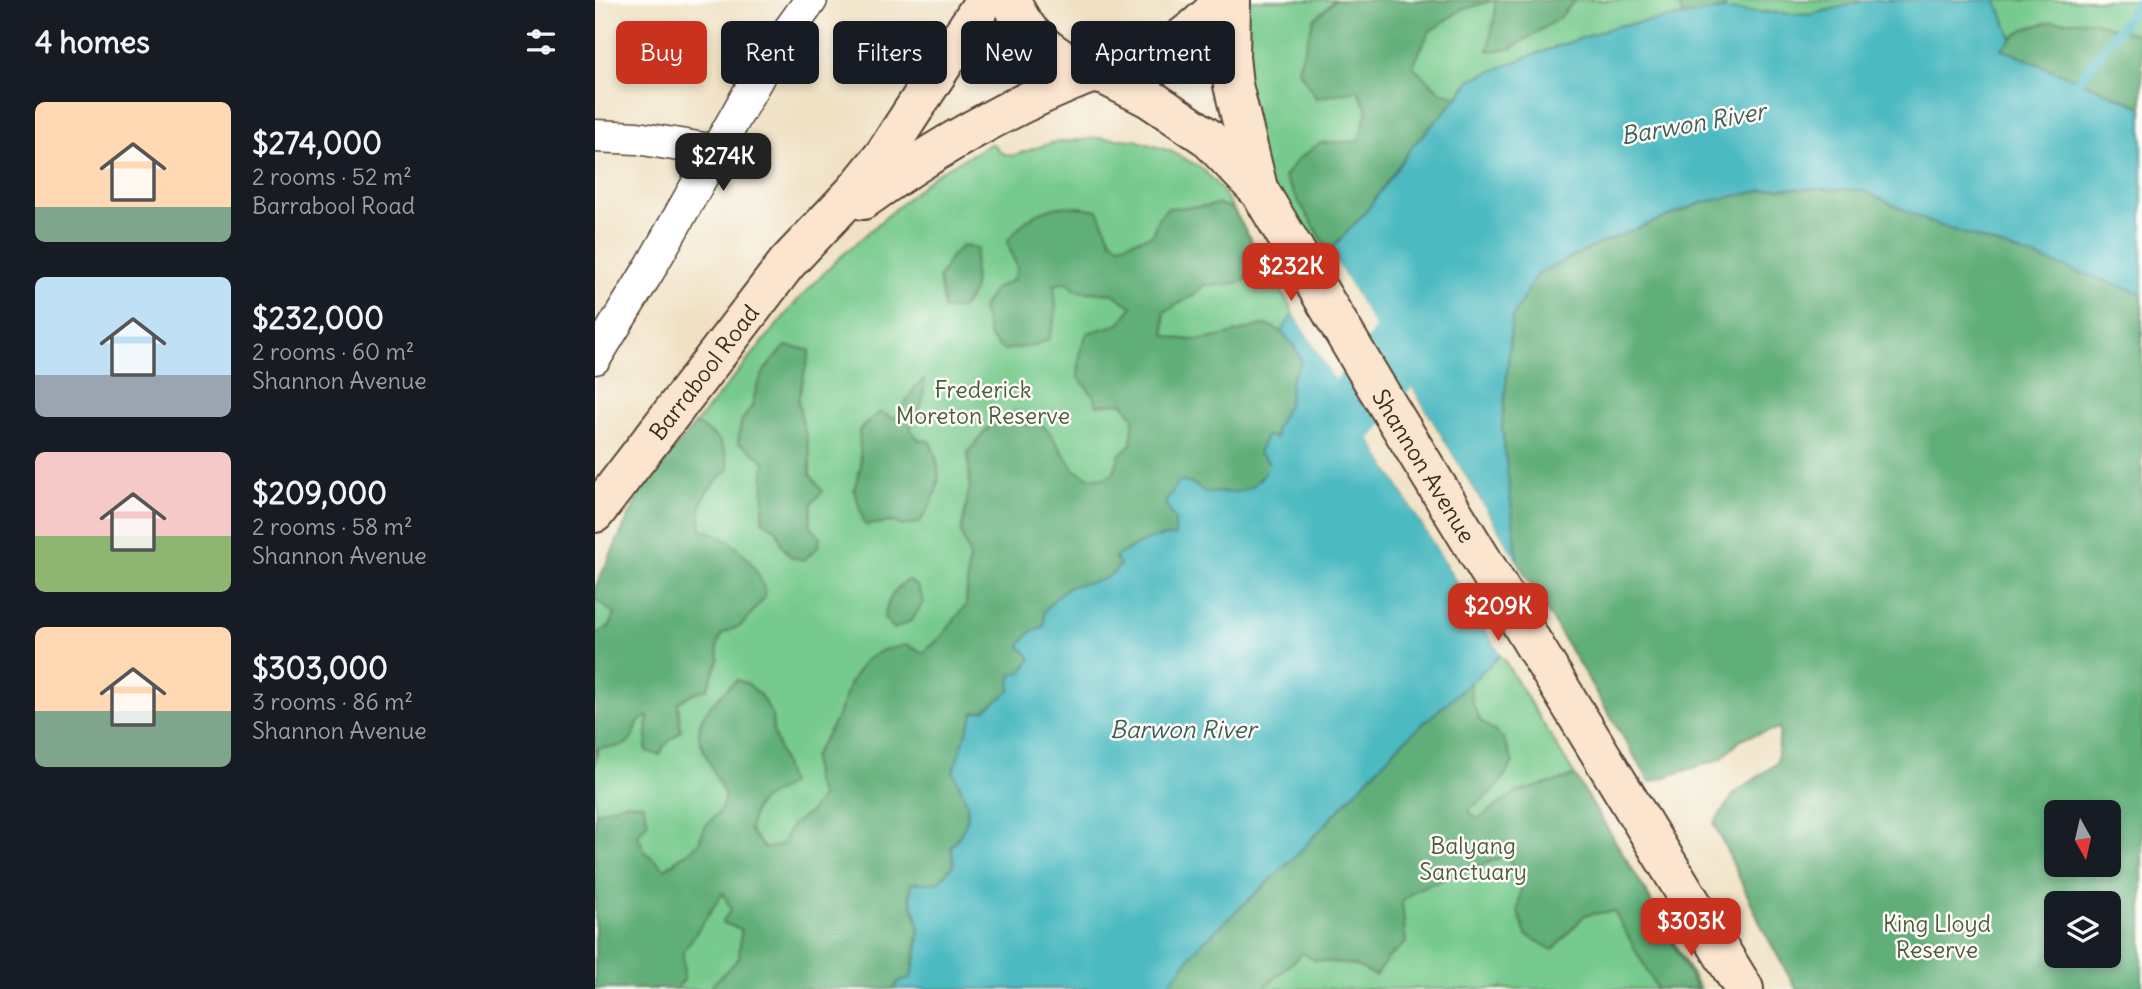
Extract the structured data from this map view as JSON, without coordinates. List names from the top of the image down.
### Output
{
  "streets": {
    "main road": ["Barrabool Road", "Shannon Avenue"]
  },
  "water": ["Barwon River"],
  "parks": ["Frederick Moreton Reserve", "Balyang Sanctuary", "King Lloyd Reserve"],
  "north": "bottom",
  "page": {
    "heading": "4 homes",
    "chip": [
      "Buy",
      "Rent",
      "Filters",
      "New",
      "Apartment"
    ],
    "list": [
      {
        "name": "$274,000",
        "note": "2 rooms · 52 m² · Barrabool Road"
      },
      {
        "name": "$232,000",
        "note": "2 rooms · 60 m² · Shannon Avenue"
      },
      {
        "name": "$209,000",
        "note": "2 rooms · 58 m² · Shannon Avenue"
      },
      {
        "name": "$303,000",
        "note": "3 rooms · 86 m² · Shannon Avenue"
      }
    ],
    "price": [
      "$274K",
      "$232K",
      "$209K",
      "$303K"
    ]
  }
}
